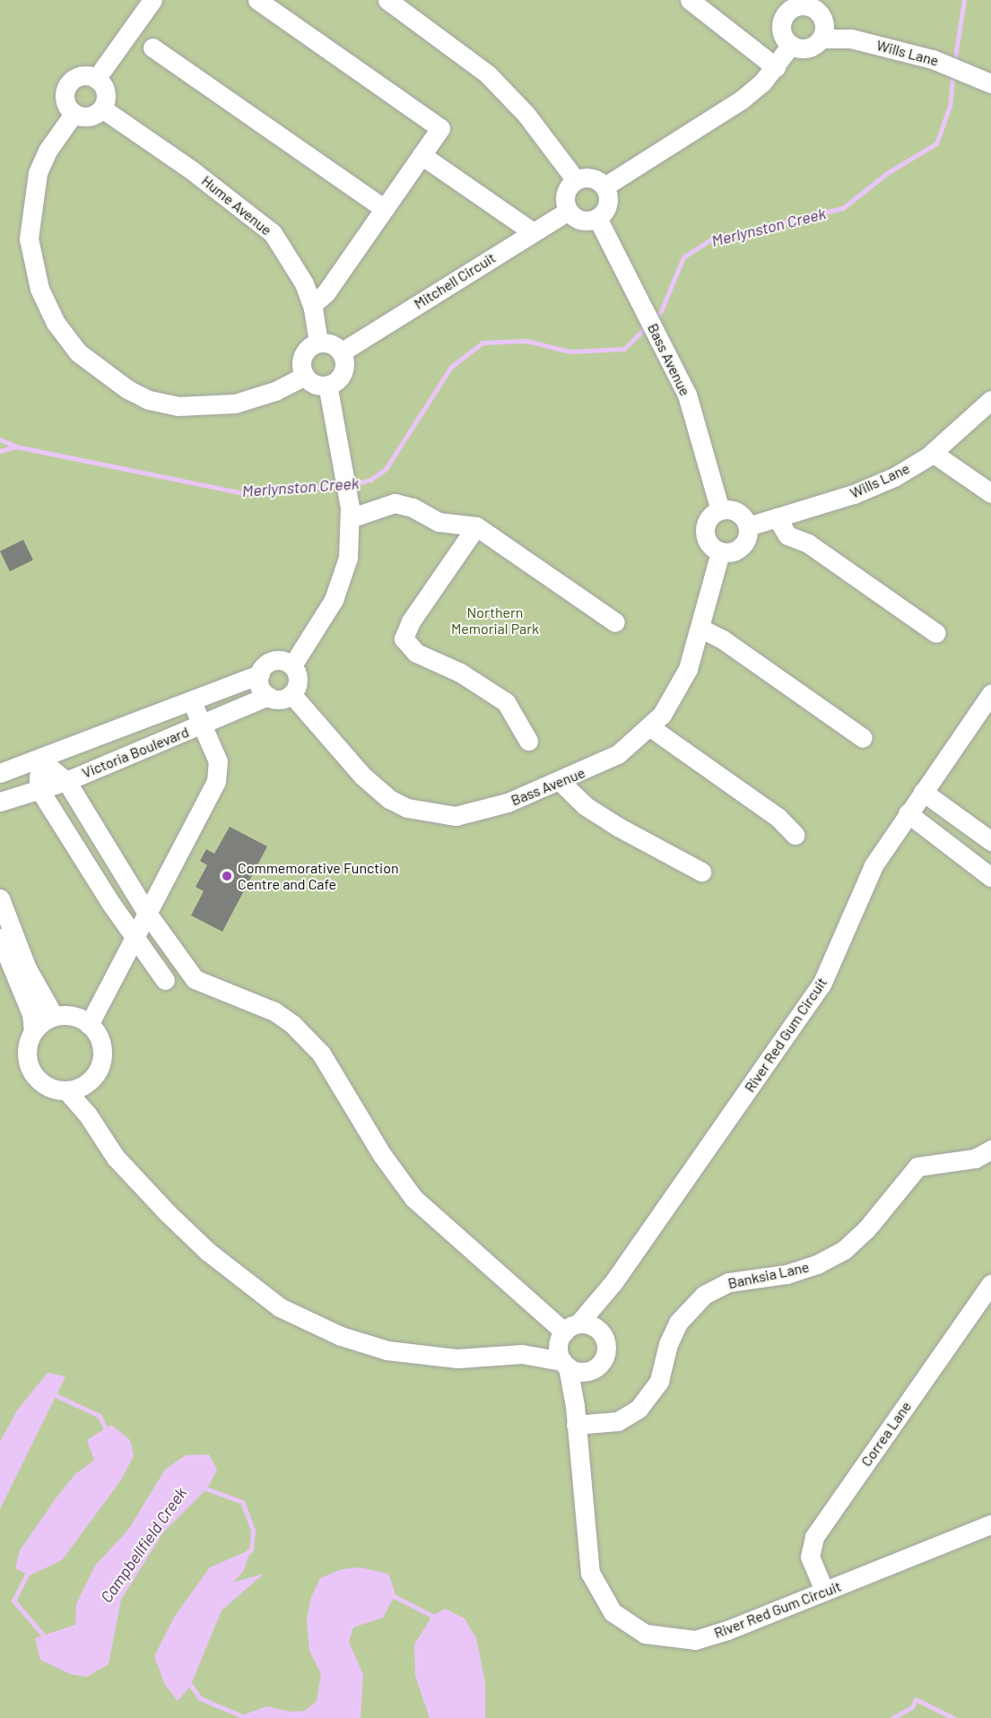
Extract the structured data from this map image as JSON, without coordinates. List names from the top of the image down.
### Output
{
  "streets": {
    "lane": [
      "Wills Lane",
      "Hume Avenue",
      "Mitchell Circuit",
      "Bass Avenue",
      "Victoria Boulevard",
      "River Red Gum Circuit",
      "Banksia Lane",
      "Correa Lane"
    ]
  },
  "crossings": [
    ["Wills Lane", "Bass Avenue"],
    ["Hume Avenue", "Mitchell Circuit"],
    ["Mitchell Circuit", "Bass Avenue"],
    ["Bass Avenue", "Victoria Boulevard"],
    ["River Red Gum Circuit", "Banksia Lane"],
    ["River Red Gum Circuit", "Correa Lane"]
  ],
  "water": ["Merlynston Creek", "Campbellfield Creek"],
  "parks": ["Northern Memorial Park"],
  "places": ["Commemorative Function Centre and Cafe"]
}
